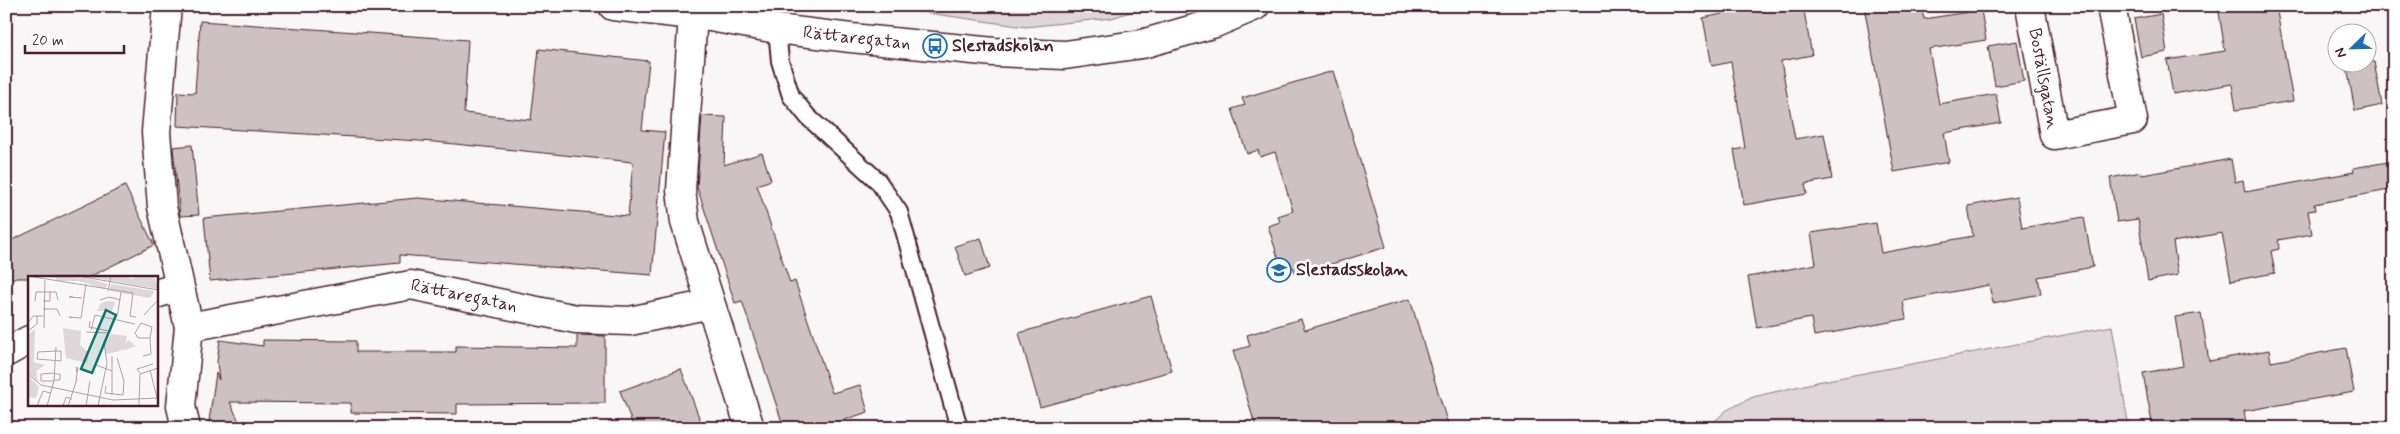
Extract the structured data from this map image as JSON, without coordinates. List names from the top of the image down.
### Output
{
  "streets": {
    "street": ["Rättaregatan", "Boställsgatan"]
  },
  "places": {
    "bus stop": ["Slestadskolan"],
    "school or university": ["Slestadsskolan"]
  },
  "scale_bar": "20 m",
  "north": "bottom left"
}
